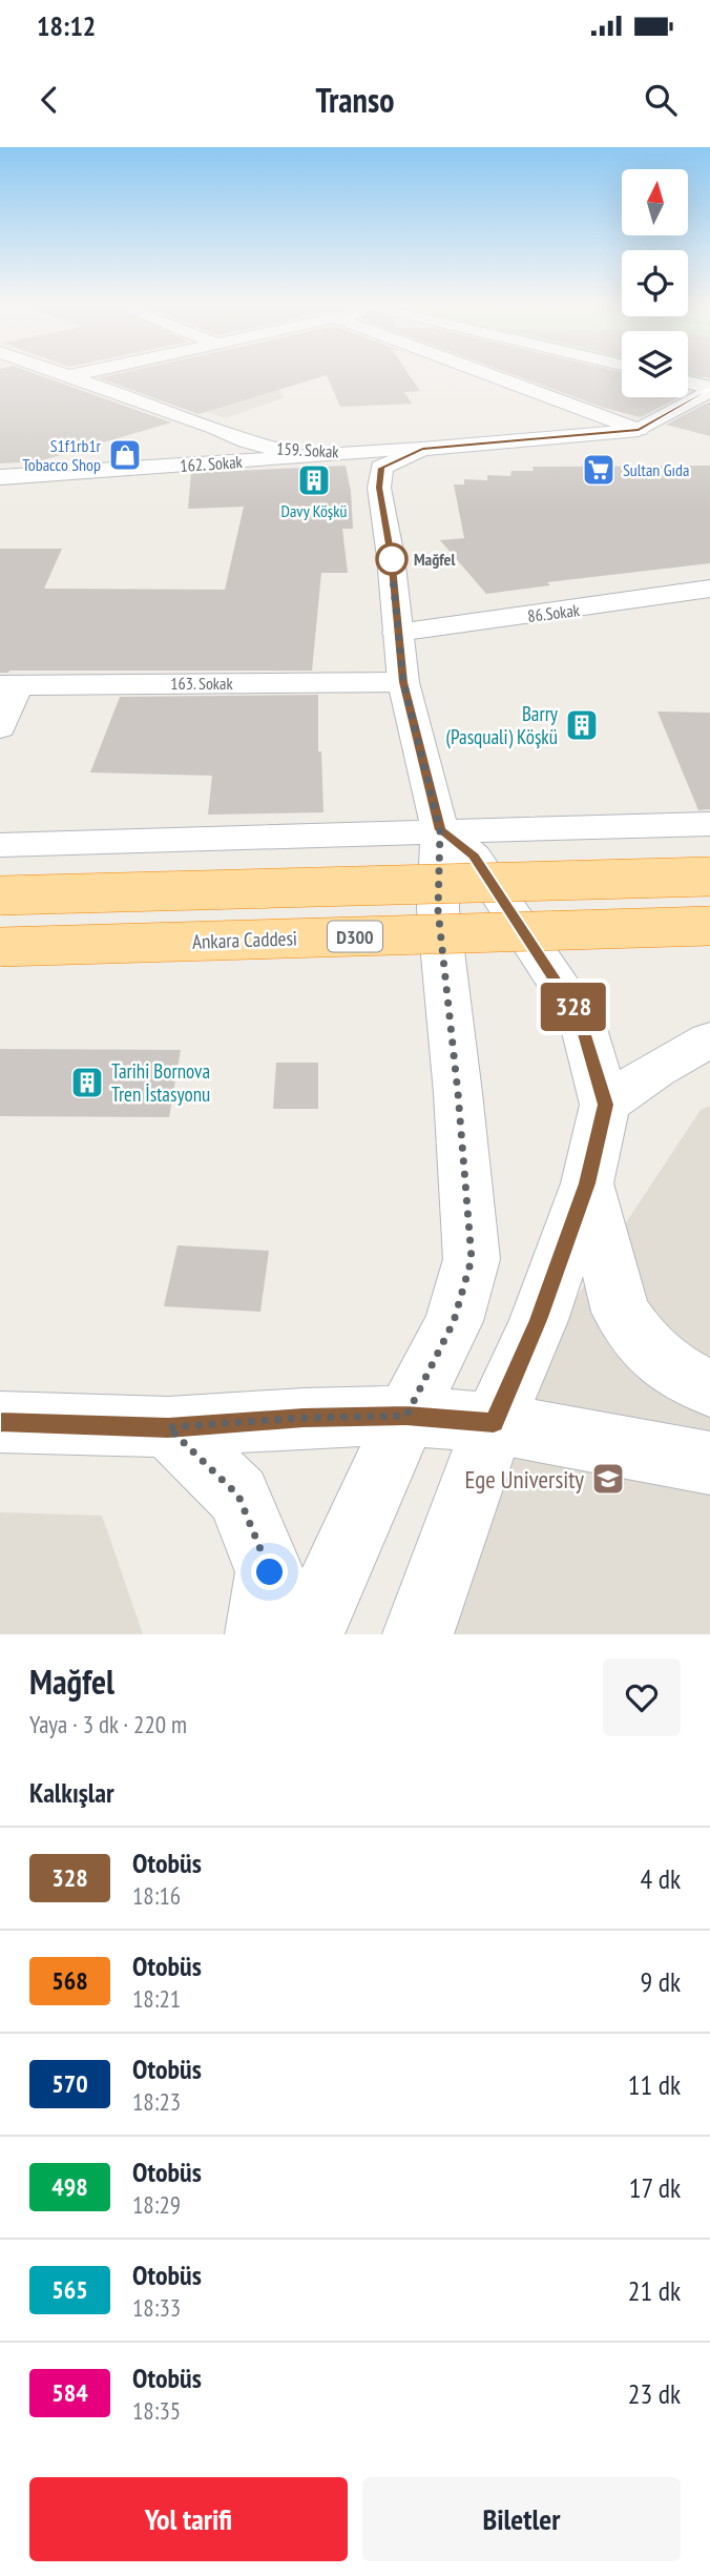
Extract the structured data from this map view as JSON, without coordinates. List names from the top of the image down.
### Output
{
  "streets": {
    "highway": ["D300", "Ankara Caddesi"],
    "street": [
      "159. Sokak",
      "162. Sokak",
      "86.Sokak",
      "163. Sokak"
    ]
  },
  "crossings": [
    ["159. Sokak", "162. Sokak"]
  ],
  "places": {
    "shop": ["S1f1rb1r Tobacco Shop"],
    "supermarket": ["Sultan Gıda"],
    "building": ["Davy Köşkü", "Barry (Pasquali) Köşkü", "Tarihi Bornova Tren İstasyonu"],
    "other": ["Mağfel"],
    "school or university": ["Ege University"]
  },
  "lines": ["bus line 328"],
  "north": "top",
  "page": {
    "status": "18:12",
    "header": "Transo",
    "on_map": "328",
    "heading": [
      ["Mağfel", "Yaya · 3 dk · 220 m"],
      "Kalkışlar"
    ],
    "list": [
      {
        "mark": "328",
        "name": "Otobüs",
        "note": "18:16",
        "value": "4 dk"
      },
      {
        "mark": "568",
        "name": "Otobüs",
        "note": "18:21",
        "value": "9 dk"
      },
      {
        "mark": "570",
        "name": "Otobüs",
        "note": "18:23",
        "value": "11 dk"
      },
      {
        "mark": "498",
        "name": "Otobüs",
        "note": "18:29",
        "value": "17 dk"
      },
      {
        "mark": "565",
        "name": "Otobüs",
        "note": "18:33",
        "value": "21 dk"
      },
      {
        "mark": "584",
        "name": "Otobüs",
        "note": "18:35",
        "value": "23 dk"
      }
    ],
    "buttons": ["Yol tarifi", "Biletler"]
  }
}
